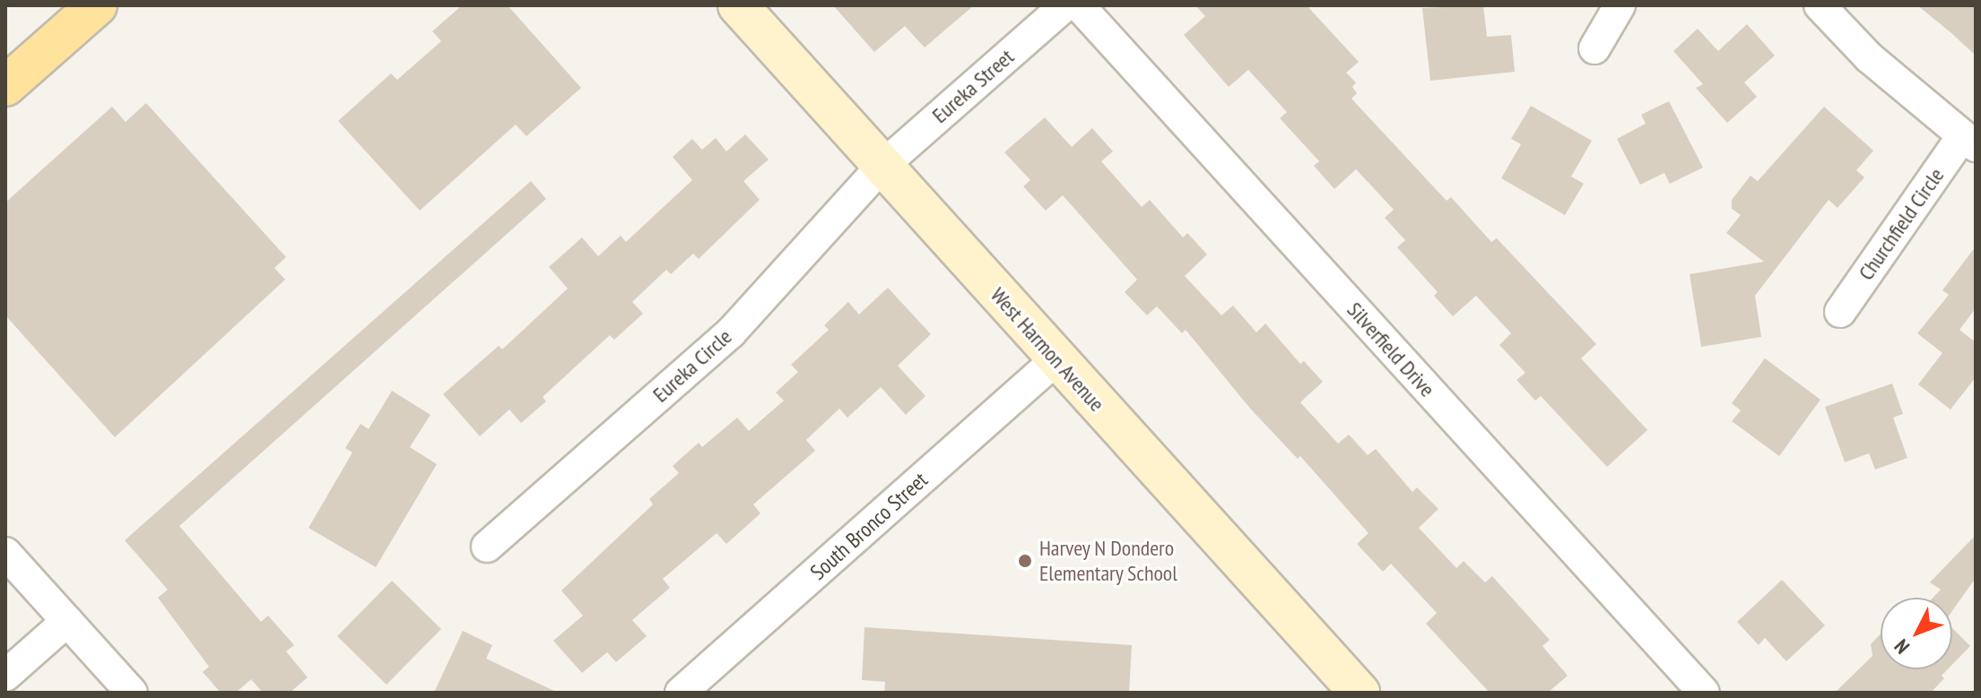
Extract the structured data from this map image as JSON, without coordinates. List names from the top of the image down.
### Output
{
  "streets": {
    "main road": ["West Harmon Avenue"],
    "street": [
      "Eureka Street",
      "Churchfield Circle",
      "Silverfield Drive",
      "Eureka Circle",
      "South Bronco Street"
    ]
  },
  "crossings": [
    ["Eureka Street", "West Harmon Avenue"],
    ["Eureka Street", "Eureka Circle"],
    ["West Harmon Avenue", "Eureka Circle"],
    ["West Harmon Avenue", "South Bronco Street"]
  ],
  "places": ["Harvey N Dondero Elementary School"],
  "north": "bottom left"
}
